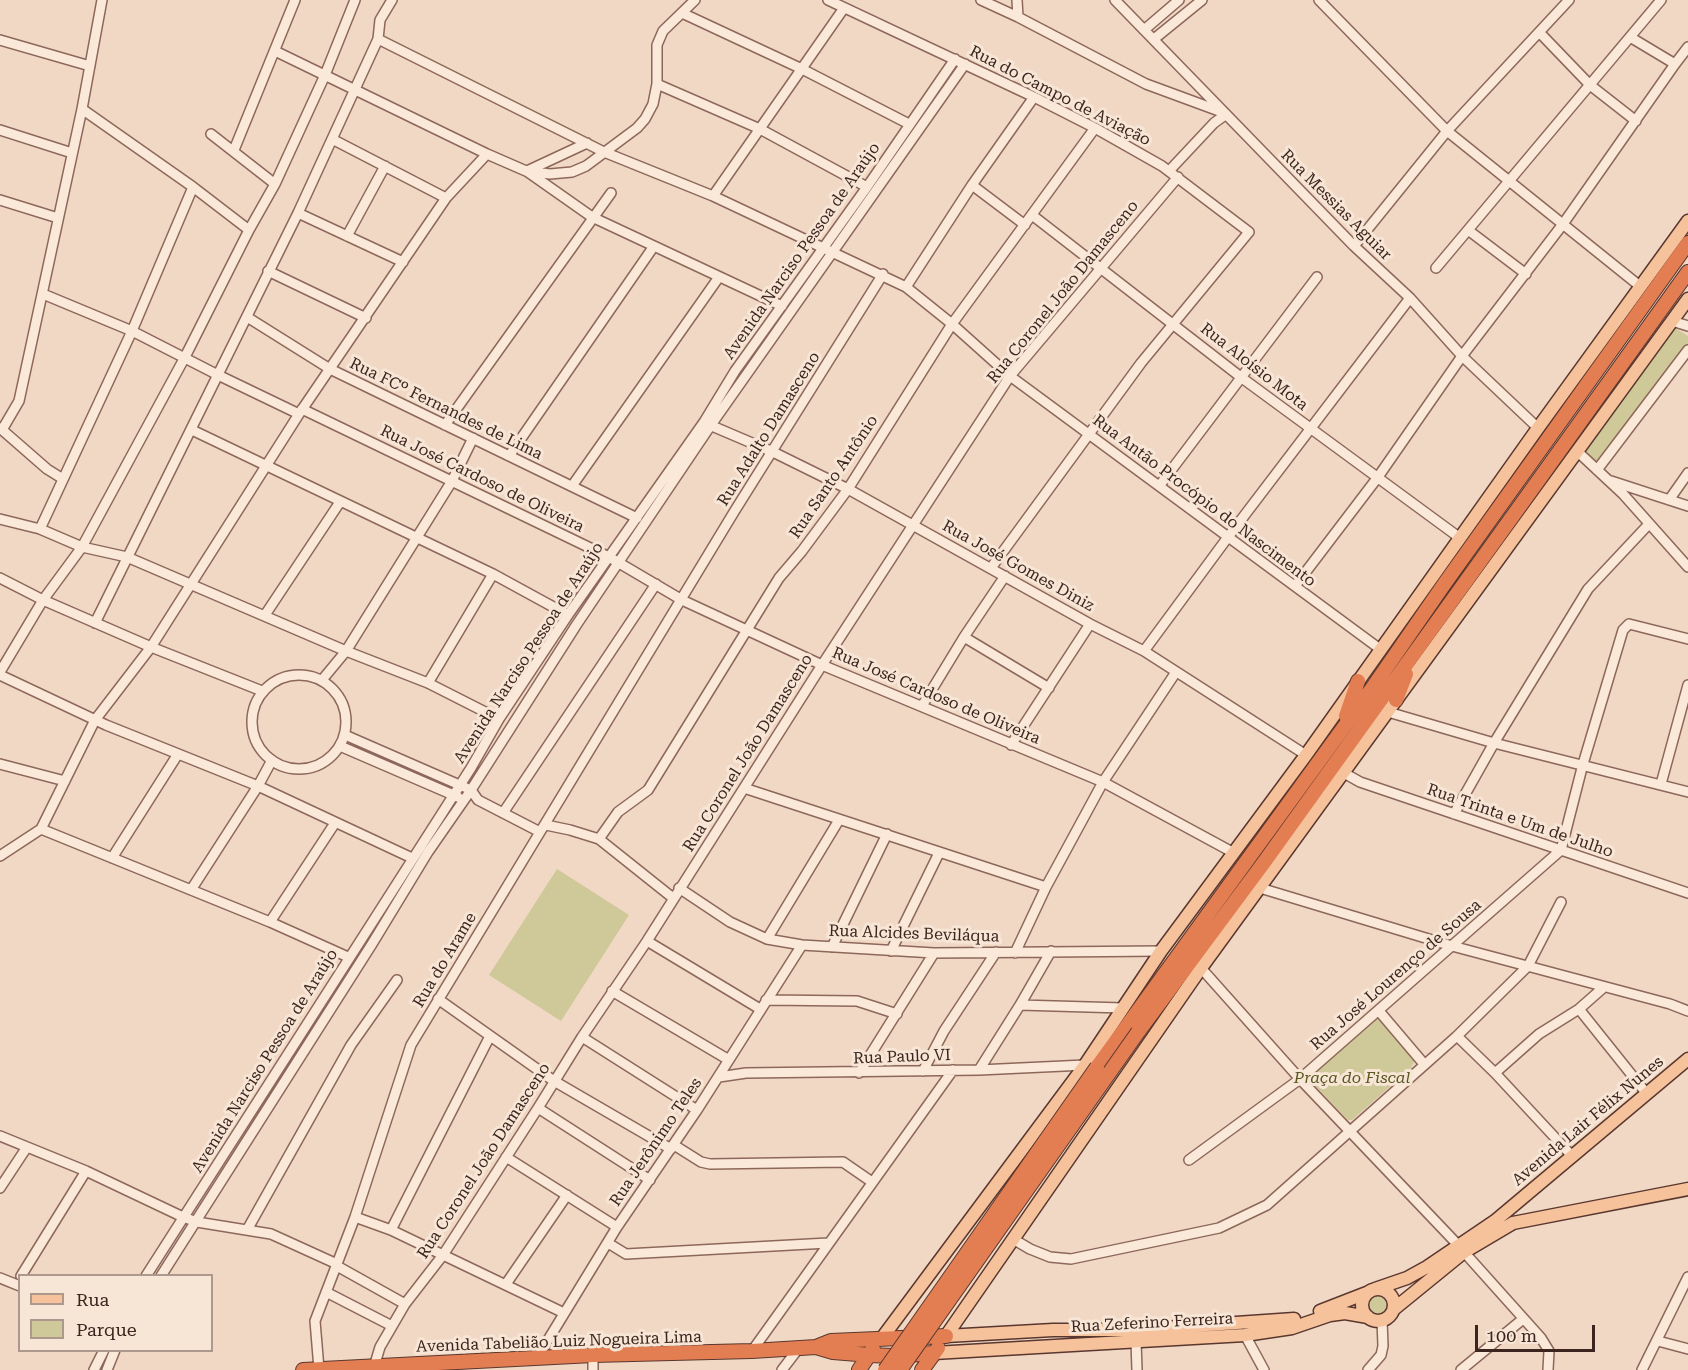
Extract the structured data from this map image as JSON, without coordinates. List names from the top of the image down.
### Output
{
  "streets": {
    "highway": ["Avenida Tabelião Luiz Nogueira Lima"],
    "main road": ["Avenida Lair Félix Nunes", "Rua Zeferino Ferreira"],
    "street": [
      "Rua do Campo de Aviação",
      "Rua Messias Aguiar",
      "Avenida Narciso Pessoa de Araújo",
      "Rua Coronel João Damasceno",
      "Rua Aloísio Mota",
      "Rua FCº Fernandes de Lima",
      "Rua Adalto Damasceno",
      "Rua Santo Antônio",
      "Rua José Cardoso de Oliveira",
      "Rua Antão Procópio do Nascimento",
      "Rua José Gomes Diniz",
      "Rua Trinta e Um de Julho",
      "Rua Alcides Beviláqua",
      "Rua do Arame",
      "Rua José Lourenço de Sousa",
      "Rua Paulo VI",
      "Rua Jerônimo Teles"
    ]
  },
  "crossings": [
    ["Rua do Campo de Aviação", "Avenida Narciso Pessoa de Araújo"],
    ["Rua do Campo de Aviação", "Rua Coronel João Damasceno"],
    ["Rua do Campo de Aviação", "Rua Aloísio Mota"],
    ["Rua do Campo de Aviação", "Rua Santo Antônio"],
    ["Avenida Narciso Pessoa de Araújo", "Rua FCº Fernandes de Lima"],
    ["Avenida Narciso Pessoa de Araújo", "Rua José Cardoso de Oliveira"],
    ["Avenida Narciso Pessoa de Araújo", "Rua Antão Procópio do Nascimento"],
    ["Avenida Narciso Pessoa de Araújo", "Rua José Gomes Diniz"],
    ["Rua Coronel João Damasceno", "Rua Aloísio Mota"],
    ["Rua Coronel João Damasceno", "Rua José Cardoso de Oliveira"],
    ["Rua Coronel João Damasceno", "Rua Antão Procópio do Nascimento"],
    ["Rua Coronel João Damasceno", "Rua José Gomes Diniz"],
    ["Rua Coronel João Damasceno", "Rua Alcides Beviláqua"],
    ["Rua Coronel João Damasceno", "Avenida Tabelião Luiz Nogueira Lima"],
    ["Rua Aloísio Mota", "Rua Santo Antônio"],
    ["Rua Adalto Damasceno", "Rua José Cardoso de Oliveira"],
    ["Rua Adalto Damasceno", "Rua Antão Procópio do Nascimento"],
    ["Rua Adalto Damasceno", "Rua José Gomes Diniz"],
    ["Rua Adalto Damasceno", "Rua do Arame"],
    ["Rua Santo Antônio", "Rua José Cardoso de Oliveira"],
    ["Rua Santo Antônio", "Rua Antão Procópio do Nascimento"],
    ["Rua Santo Antônio", "Rua José Gomes Diniz"],
    ["Rua José Cardoso de Oliveira", "Rua do Arame"],
    ["Rua Trinta e Um de Julho", "Rua José Lourenço de Sousa"],
    ["Rua Alcides Beviláqua", "Rua Jerônimo Teles"],
    ["Rua do Arame", "Avenida Tabelião Luiz Nogueira Lima"],
    ["Rua Paulo VI", "Rua Jerônimo Teles"],
    ["Avenida Lair Félix Nunes", "Rua Zeferino Ferreira"],
    ["Rua Jerônimo Teles", "Avenida Tabelião Luiz Nogueira Lima"],
    ["Rua Zeferino Ferreira", "Avenida Tabelião Luiz Nogueira Lima"]
  ],
  "parks": ["Praça do Fiscal"],
  "legend": ["Rua", "Parque"],
  "scale_bar": "100 m"
}
